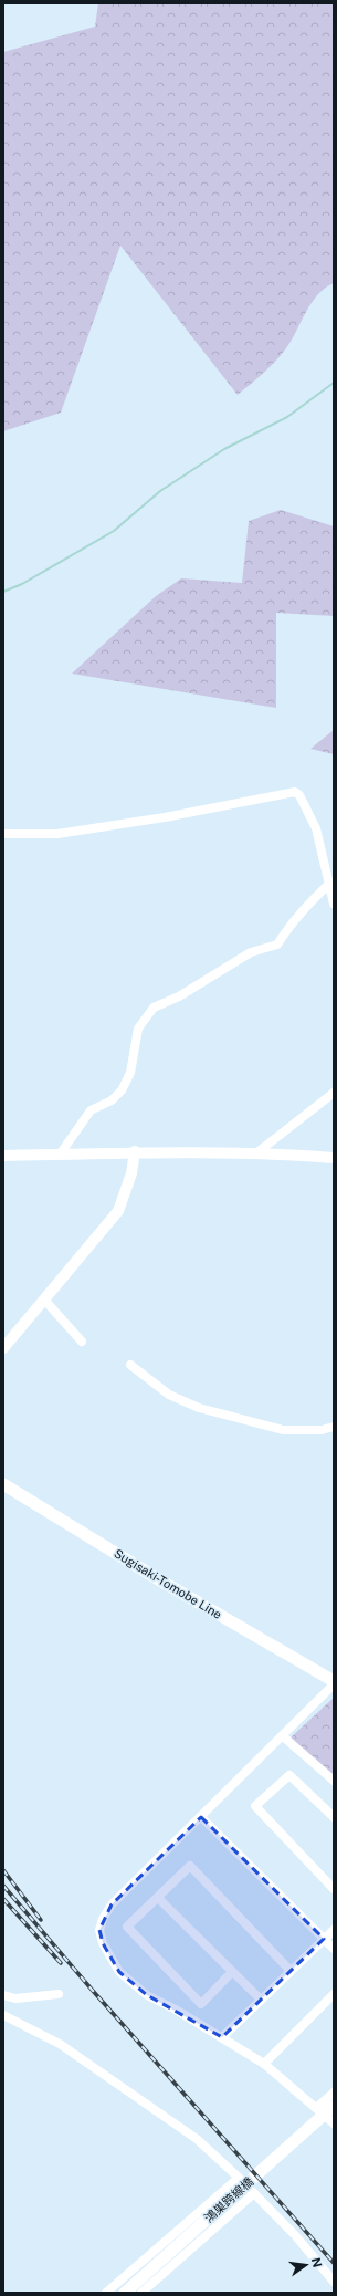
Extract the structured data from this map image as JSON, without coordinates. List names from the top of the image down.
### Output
{
  "streets": {
    "main road": ["Sugisaki-Tomobe Line", "鴻巣跨線橋"]
  },
  "north": "right"
}
